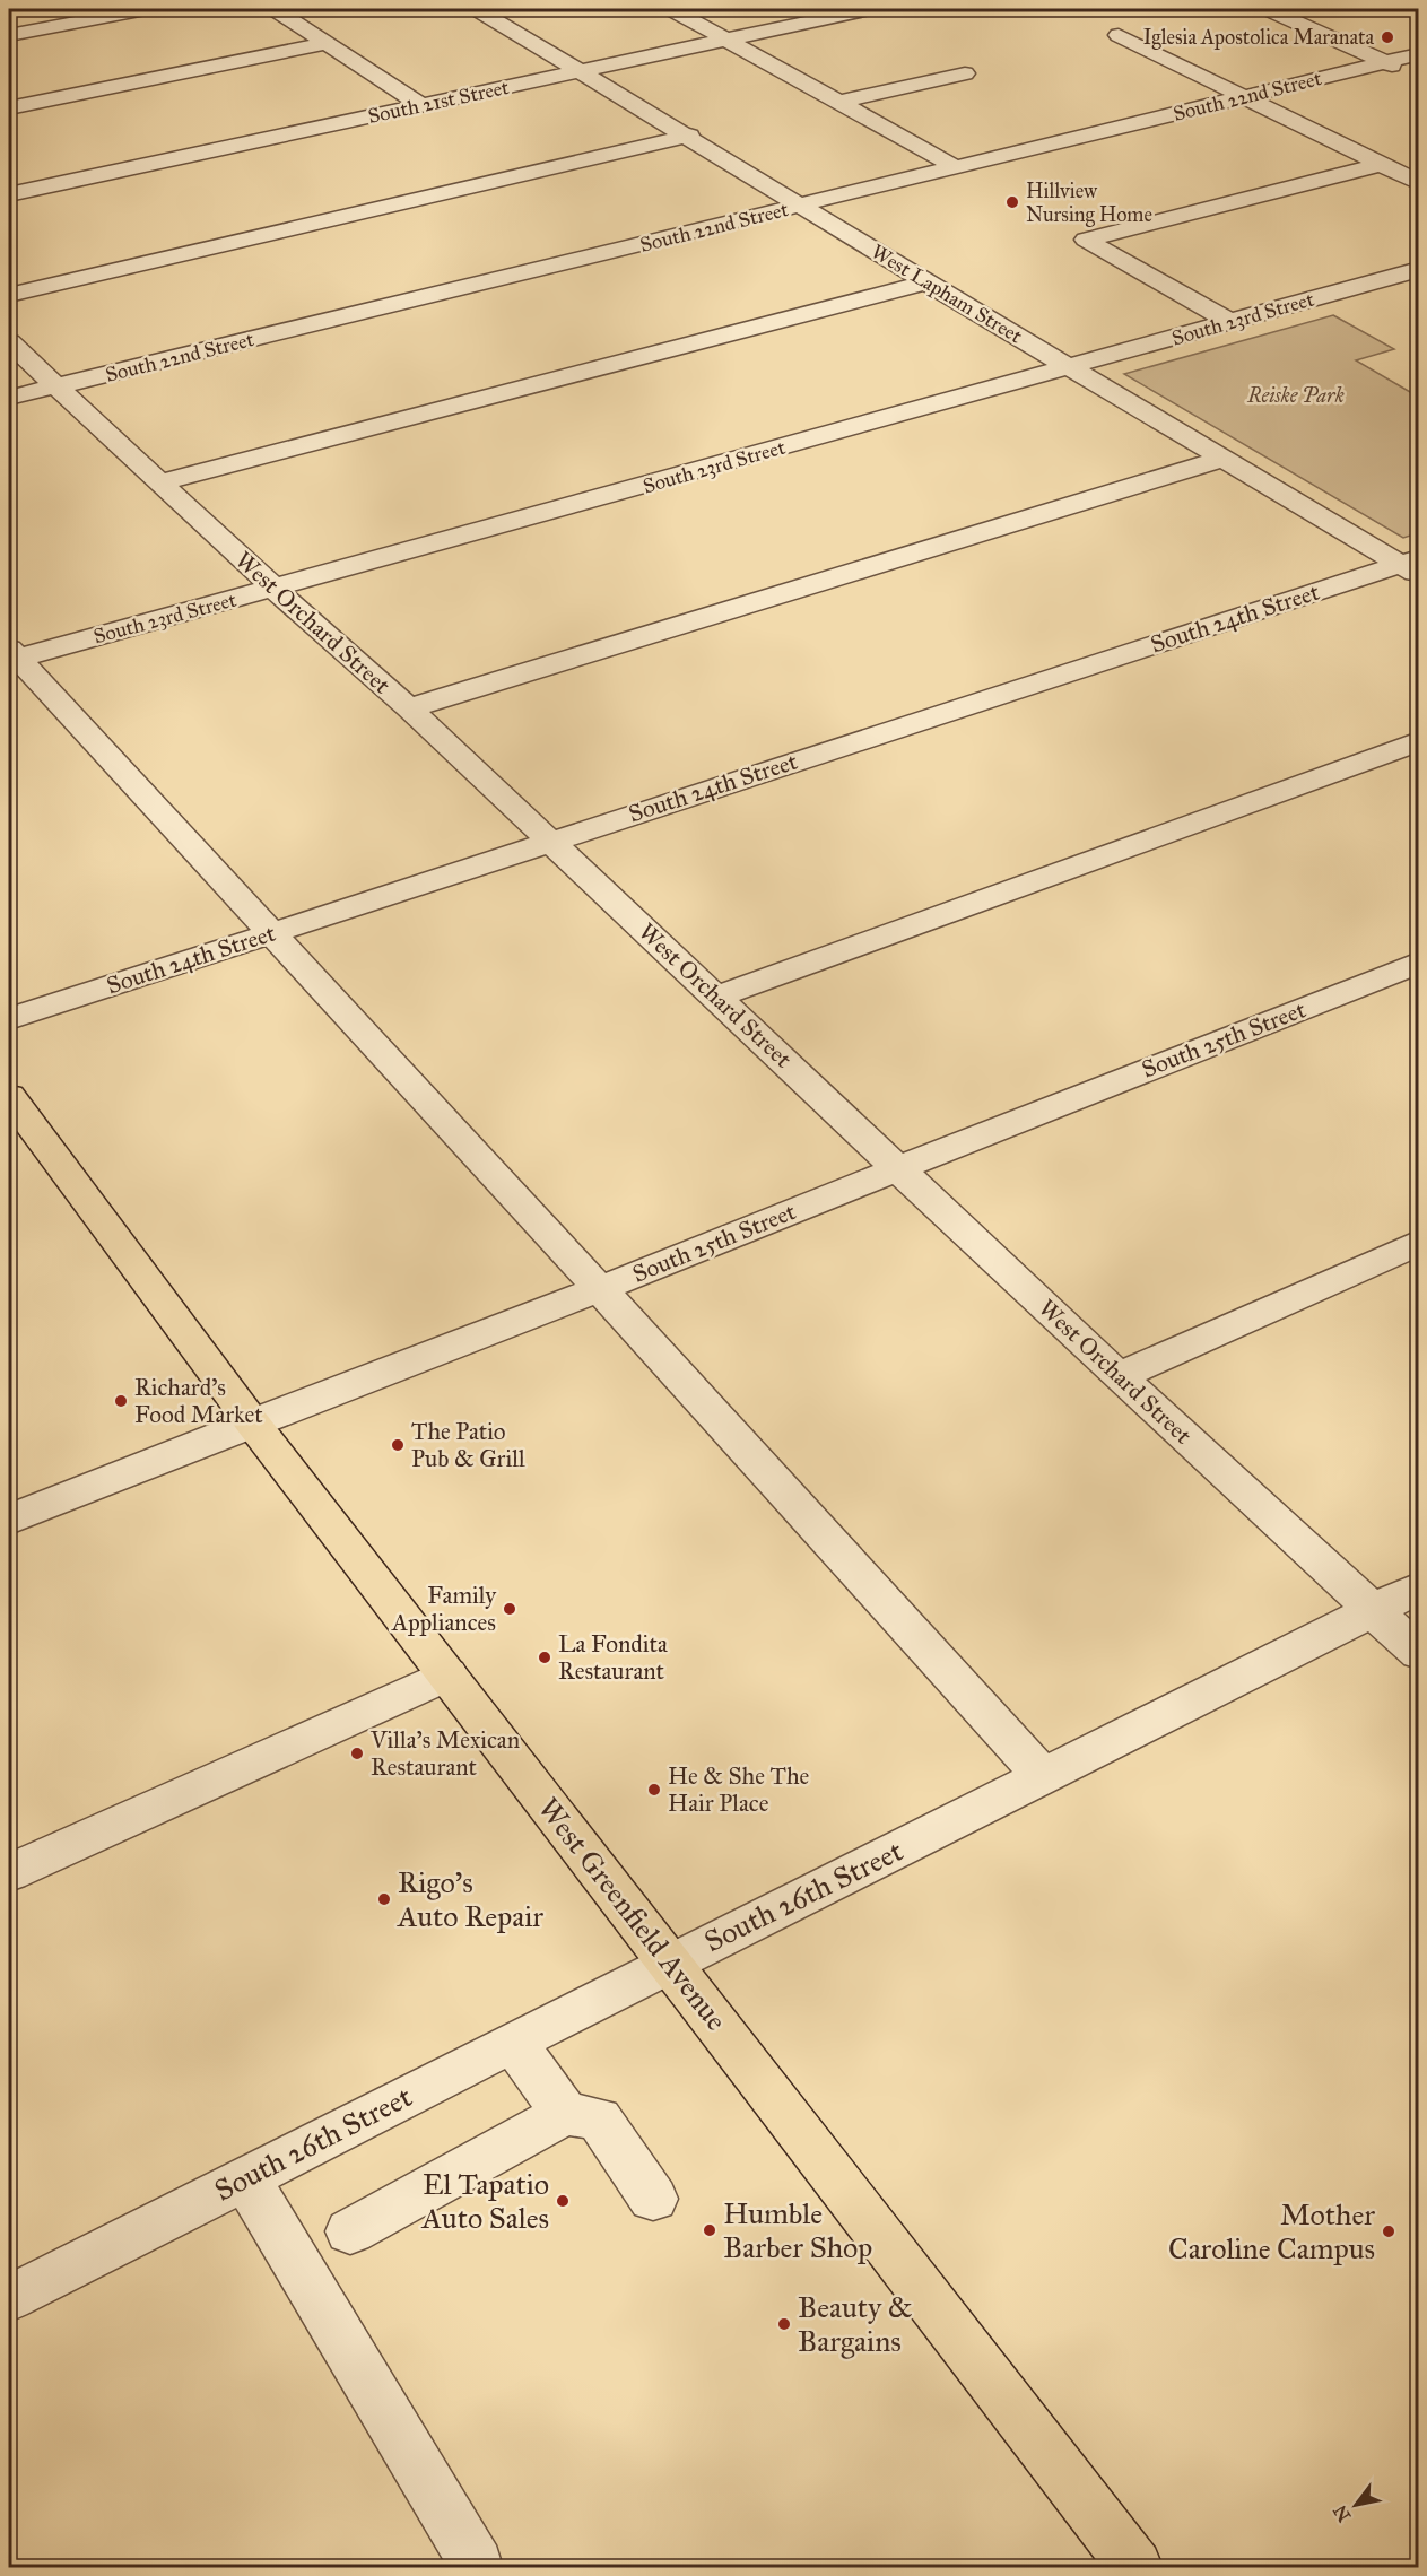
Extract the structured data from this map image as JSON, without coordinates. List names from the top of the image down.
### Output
{
  "streets": {
    "main road": ["West Greenfield Avenue"],
    "street": [
      "South 22nd Street",
      "South 21st Street",
      "West Lapham Street",
      "South 23rd Street",
      "South 24th Street",
      "West Orchard Street",
      "South 25th Street",
      "South 26th Street"
    ]
  },
  "crossings": [
    ["South 22nd Street", "West Lapham Street"],
    ["South 22nd Street", "West Orchard Street"],
    ["South 21st Street", "West Lapham Street"],
    ["West Lapham Street", "South 23rd Street"],
    ["West Lapham Street", "South 24th Street"],
    ["South 23rd Street", "West Orchard Street"],
    ["South 24th Street", "West Orchard Street"],
    ["West Orchard Street", "South 25th Street"],
    ["West Orchard Street", "South 26th Street"],
    ["South 25th Street", "West Greenfield Avenue"],
    ["South 26th Street", "West Greenfield Avenue"]
  ],
  "parks": ["Reiske Park"],
  "places": [
    "Iglesia Apostolica Maranata",
    "Hillview Nursing Home",
    "Richard's Food Market",
    "The Patio Pub & Grill",
    "Family Appliances",
    "La Fondita Restaurant",
    "Villa’s Mexican Restaurant",
    "He & She The Hair Place",
    "Rigo's Auto Repair",
    "El Tapatio Auto Sales",
    "Humble Barber Shop",
    "Mother Caroline Campus",
    "Beauty & Bargains"
  ],
  "north": "bottom left"
}
